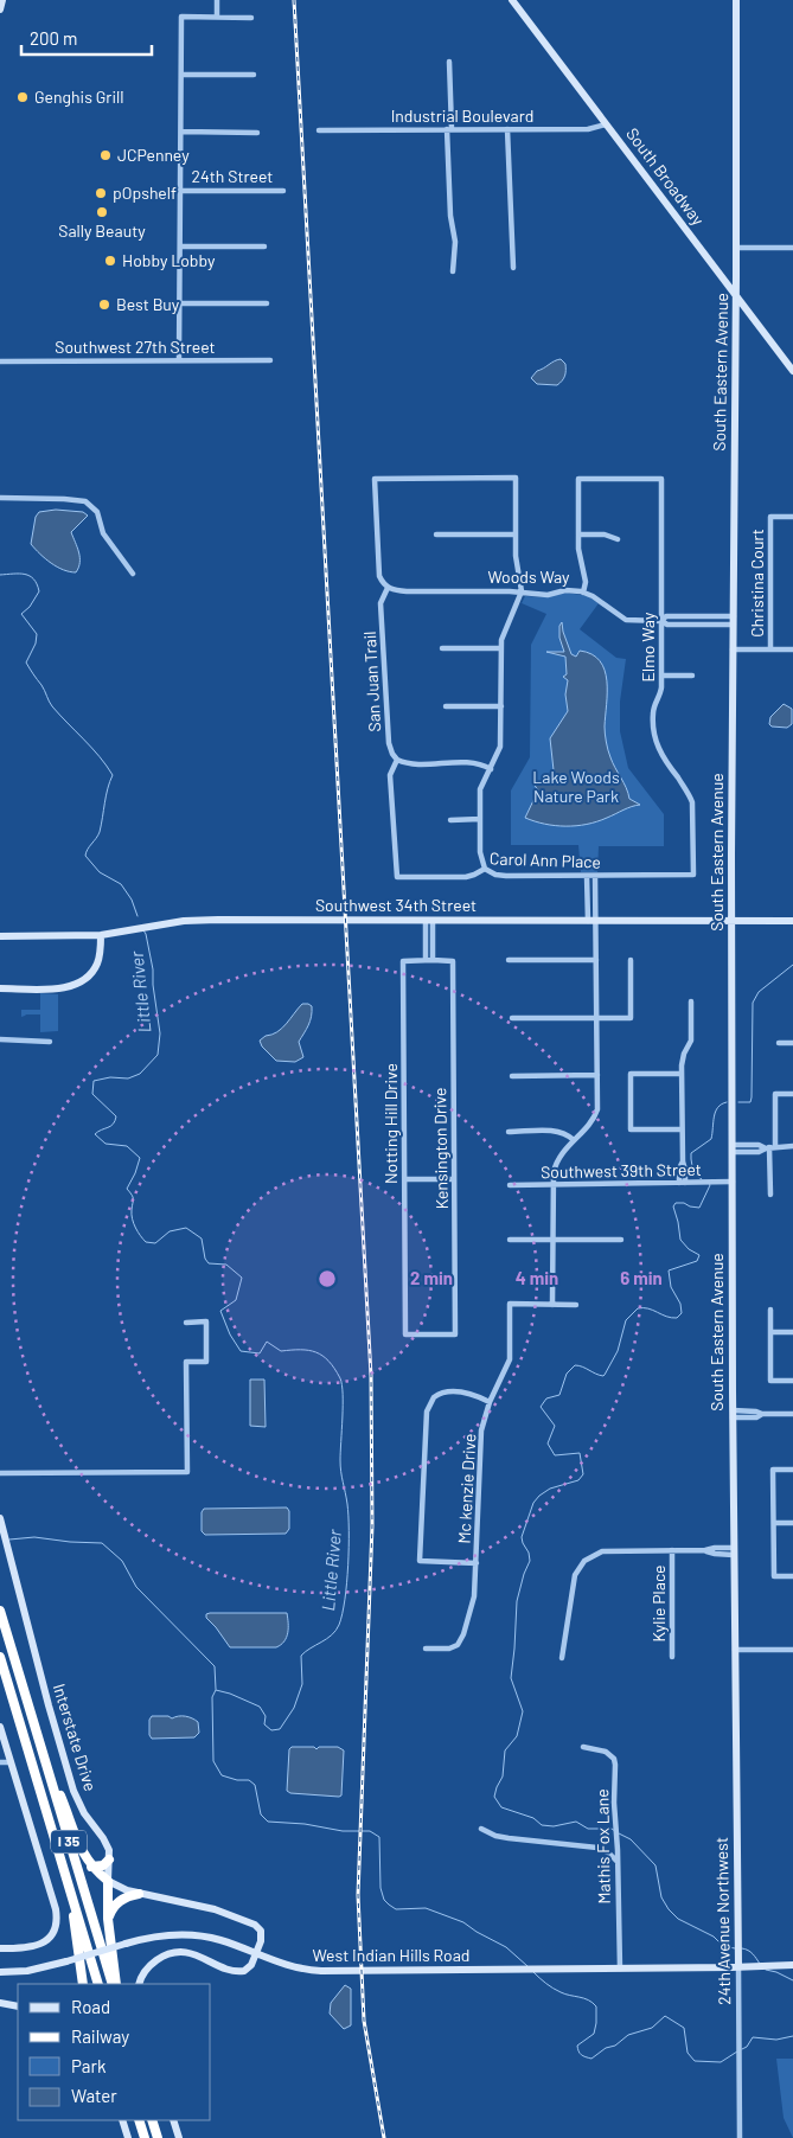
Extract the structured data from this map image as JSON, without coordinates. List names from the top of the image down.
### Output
{
  "streets": {
    "highway": ["I 35"],
    "street": [
      "Industrial Boulevard",
      "24th Street",
      "South Broadway",
      "Southwest 27th Street",
      "South Eastern Avenue",
      "Woods Way",
      "Christina Court",
      "Elmo Way",
      "San Juan Trail",
      "Carol Ann Place",
      "Southwest 34th Street",
      "Notting Hill Drive",
      "Kensington Drive",
      "Southwest 39th Street",
      "Mc kenzie Drive",
      "Kylie Place",
      "Interstate Drive",
      "Mathis Fox Lane",
      "24th Avenue Northwest",
      "West Indian Hills Road"
    ]
  },
  "crossings": [
    ["Industrial Boulevard", "South Broadway"],
    ["South Broadway", "South Eastern Avenue"],
    ["South Eastern Avenue", "Woods Way"],
    ["South Eastern Avenue", "Southwest 34th Street"],
    ["South Eastern Avenue", "Southwest 39th Street"],
    ["South Eastern Avenue", "24th Avenue Northwest"],
    ["Woods Way", "Elmo Way"],
    ["Woods Way", "San Juan Trail"],
    ["Elmo Way", "Carol Ann Place"],
    ["San Juan Trail", "Carol Ann Place"],
    ["Notting Hill Drive", "Kensington Drive"],
    ["Mathis Fox Lane", "West Indian Hills Road"],
    ["24th Avenue Northwest", "West Indian Hills Road"]
  ],
  "water": ["Little River"],
  "parks": ["Lake Woods Nature Park"],
  "places": [
    "Genghis Grill",
    "JCPenney",
    "pOpshelf",
    "Sally Beauty",
    "Hobby Lobby",
    "Best Buy"
  ],
  "legend": [
    "Road",
    "Railway",
    "Park",
    "Water"
  ],
  "scale_bar": "200 m",
  "rings": ["2 min", "4 min", "6 min"]
}
